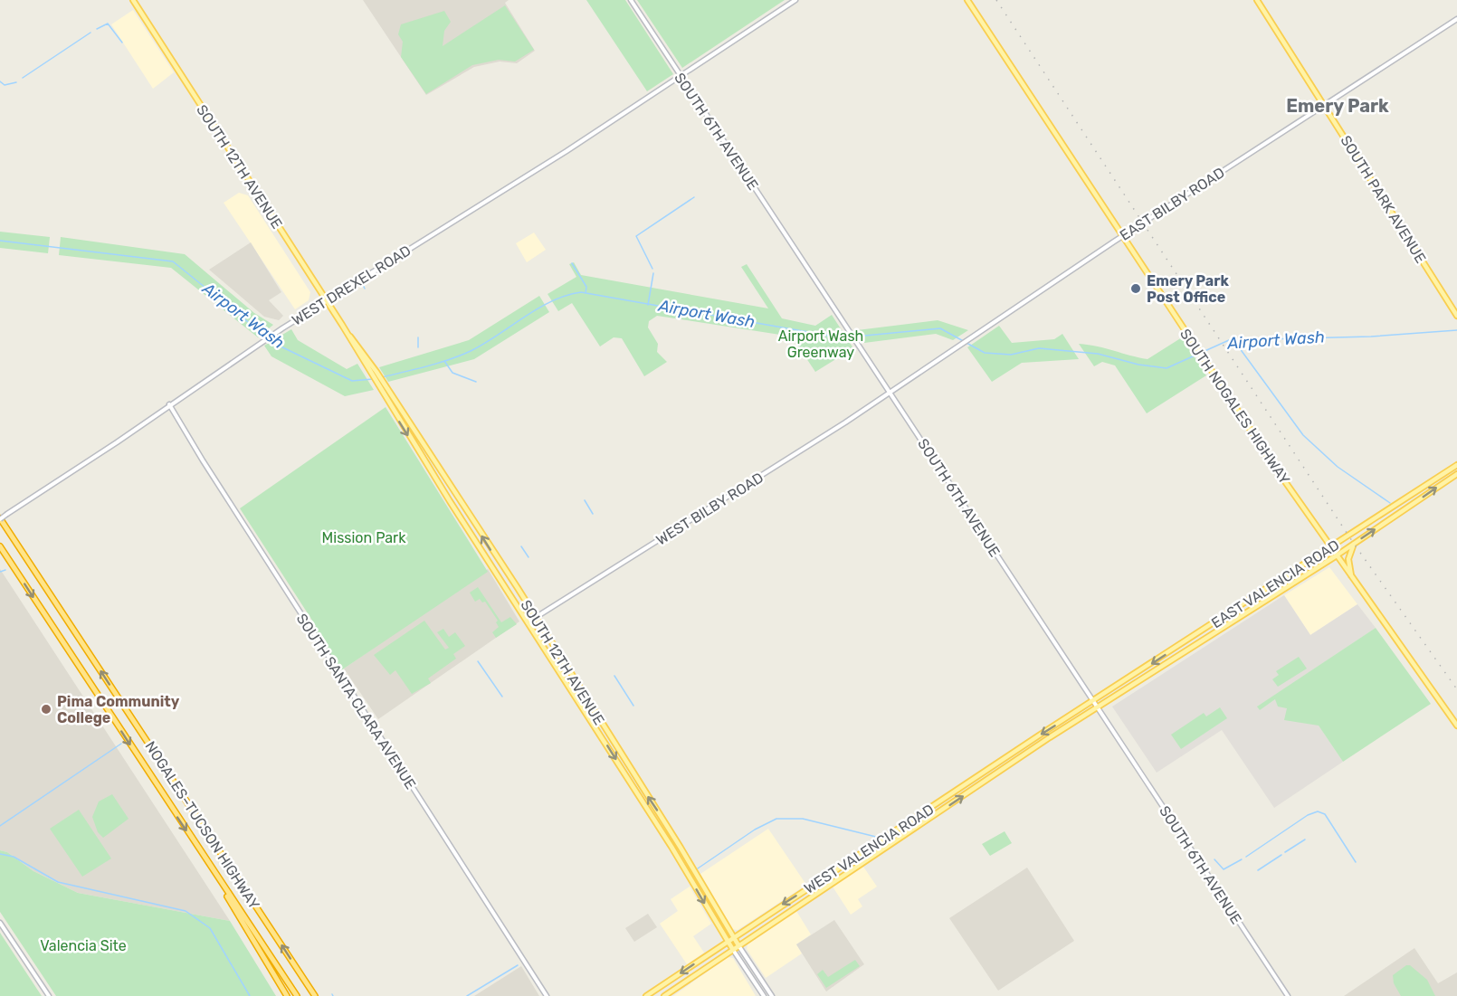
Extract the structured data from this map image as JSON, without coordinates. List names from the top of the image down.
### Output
{
  "streets": {
    "highway": ["NOGALES–TUCSON HIGHWAY"],
    "main road": [
      "SOUTH 12TH AVENUE",
      "SOUTH PARK AVENUE",
      "SOUTH NOGALES HIGHWAY",
      "EAST VALENCIA ROAD",
      "WEST VALENCIA ROAD"
    ],
    "street": [
      "SOUTH 6TH AVENUE",
      "EAST BILBY ROAD",
      "WEST DREXEL ROAD",
      "WEST BILBY ROAD",
      "SOUTH SANTA CLARA AVENUE"
    ]
  },
  "crossings": [
    ["SOUTH 6TH AVENUE", "EAST BILBY ROAD"],
    ["SOUTH 6TH AVENUE", "WEST DREXEL ROAD"],
    ["SOUTH 6TH AVENUE", "WEST BILBY ROAD"],
    ["SOUTH 6TH AVENUE", "EAST VALENCIA ROAD"],
    ["SOUTH 6TH AVENUE", "WEST VALENCIA ROAD"],
    ["SOUTH 12TH AVENUE", "WEST DREXEL ROAD"],
    ["SOUTH 12TH AVENUE", "WEST BILBY ROAD"],
    ["SOUTH 12TH AVENUE", "WEST VALENCIA ROAD"],
    ["SOUTH PARK AVENUE", "EAST BILBY ROAD"],
    ["EAST BILBY ROAD", "SOUTH NOGALES HIGHWAY"],
    ["EAST BILBY ROAD", "WEST BILBY ROAD"],
    ["WEST DREXEL ROAD", "SOUTH SANTA CLARA AVENUE"],
    ["WEST DREXEL ROAD", "NOGALES–TUCSON HIGHWAY"],
    ["SOUTH NOGALES HIGHWAY", "EAST VALENCIA ROAD"],
    ["EAST VALENCIA ROAD", "WEST VALENCIA ROAD"]
  ],
  "districts": ["Emery Park"],
  "water": ["Airport Wash"],
  "parks": ["Airport Wash Greenway", "Mission Park", "Valencia Site"],
  "places": ["Emery Park Post Office", "Pima Community College"]
}
